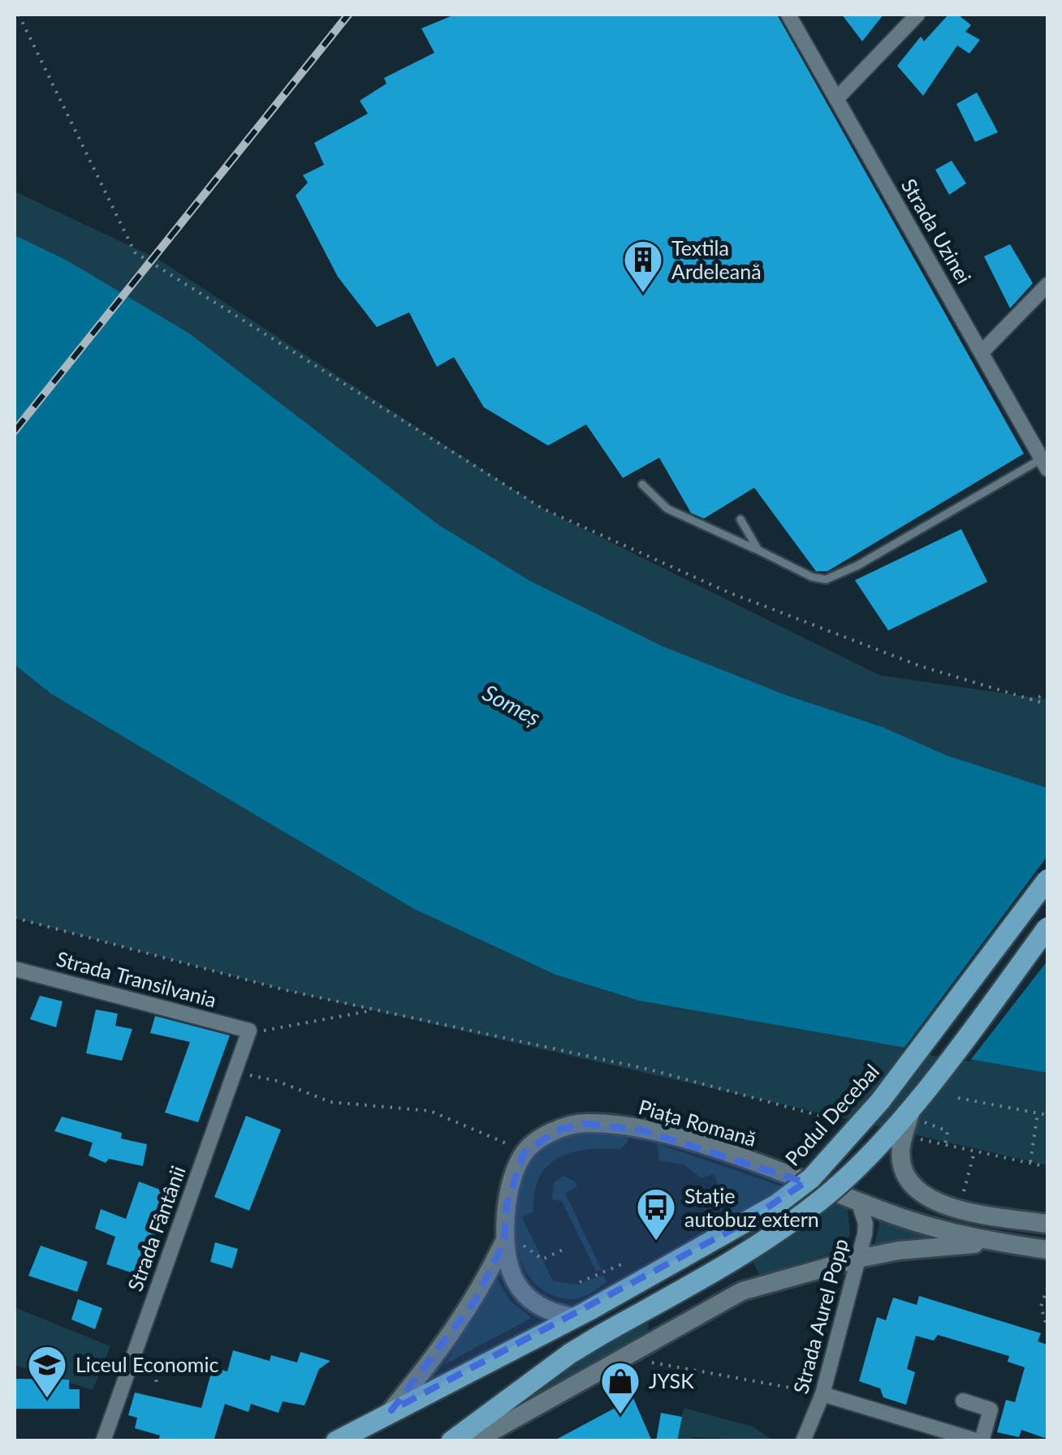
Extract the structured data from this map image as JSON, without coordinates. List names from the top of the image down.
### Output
{
  "streets": {
    "main road": ["Podul Decebal"],
    "street": [
      "Strada Uzinei",
      "Strada Transilvania",
      "Piața Romană",
      "Strada Fântânii",
      "Strada Aurel Popp"
    ]
  },
  "crossings": [
    ["Strada Transilvania", "Strada Fântânii"],
    ["Piața Romană", "Strada Aurel Popp"]
  ],
  "water": ["Someș"],
  "places": {
    "building": ["Textila Ardeleană"],
    "bus stop": ["Stație autobuz extern"],
    "school or university": ["Liceul Economic"],
    "shop": ["JYSK"]
  }
}
